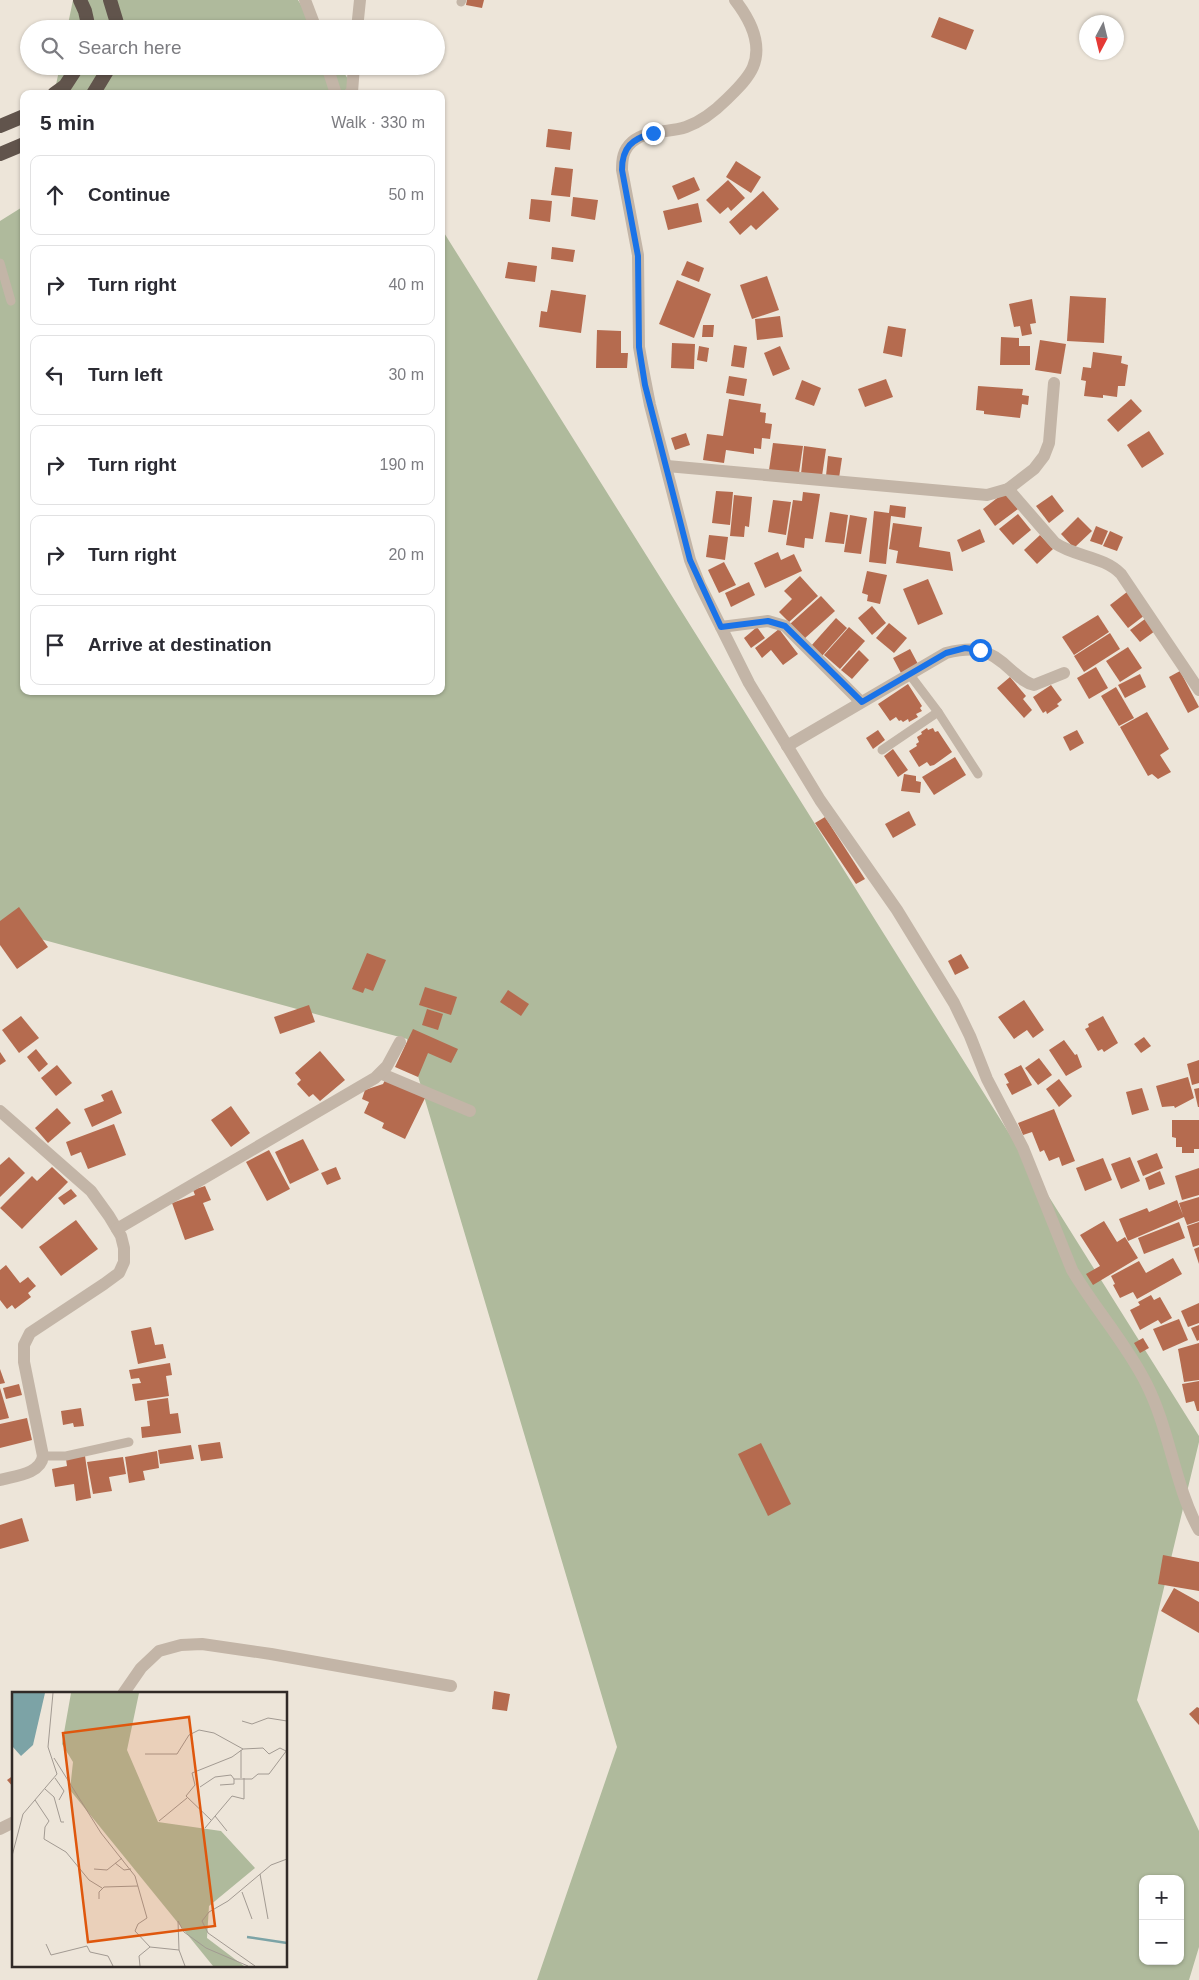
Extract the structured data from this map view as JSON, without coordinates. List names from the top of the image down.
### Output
{
  "north": "bottom",
  "page": {
    "search": "Search here",
    "heading": ["5 min", "Walk · 330 m"],
    "list": [
      ["Continue", "50 m"],
      ["Turn right", "40 m"],
      ["Turn left", "30 m"],
      ["Turn right", "190 m"],
      ["Turn right", "20 m"],
      "Arrive at destination"
    ],
    "map_buttons": ["+", "−"]
  }
}
